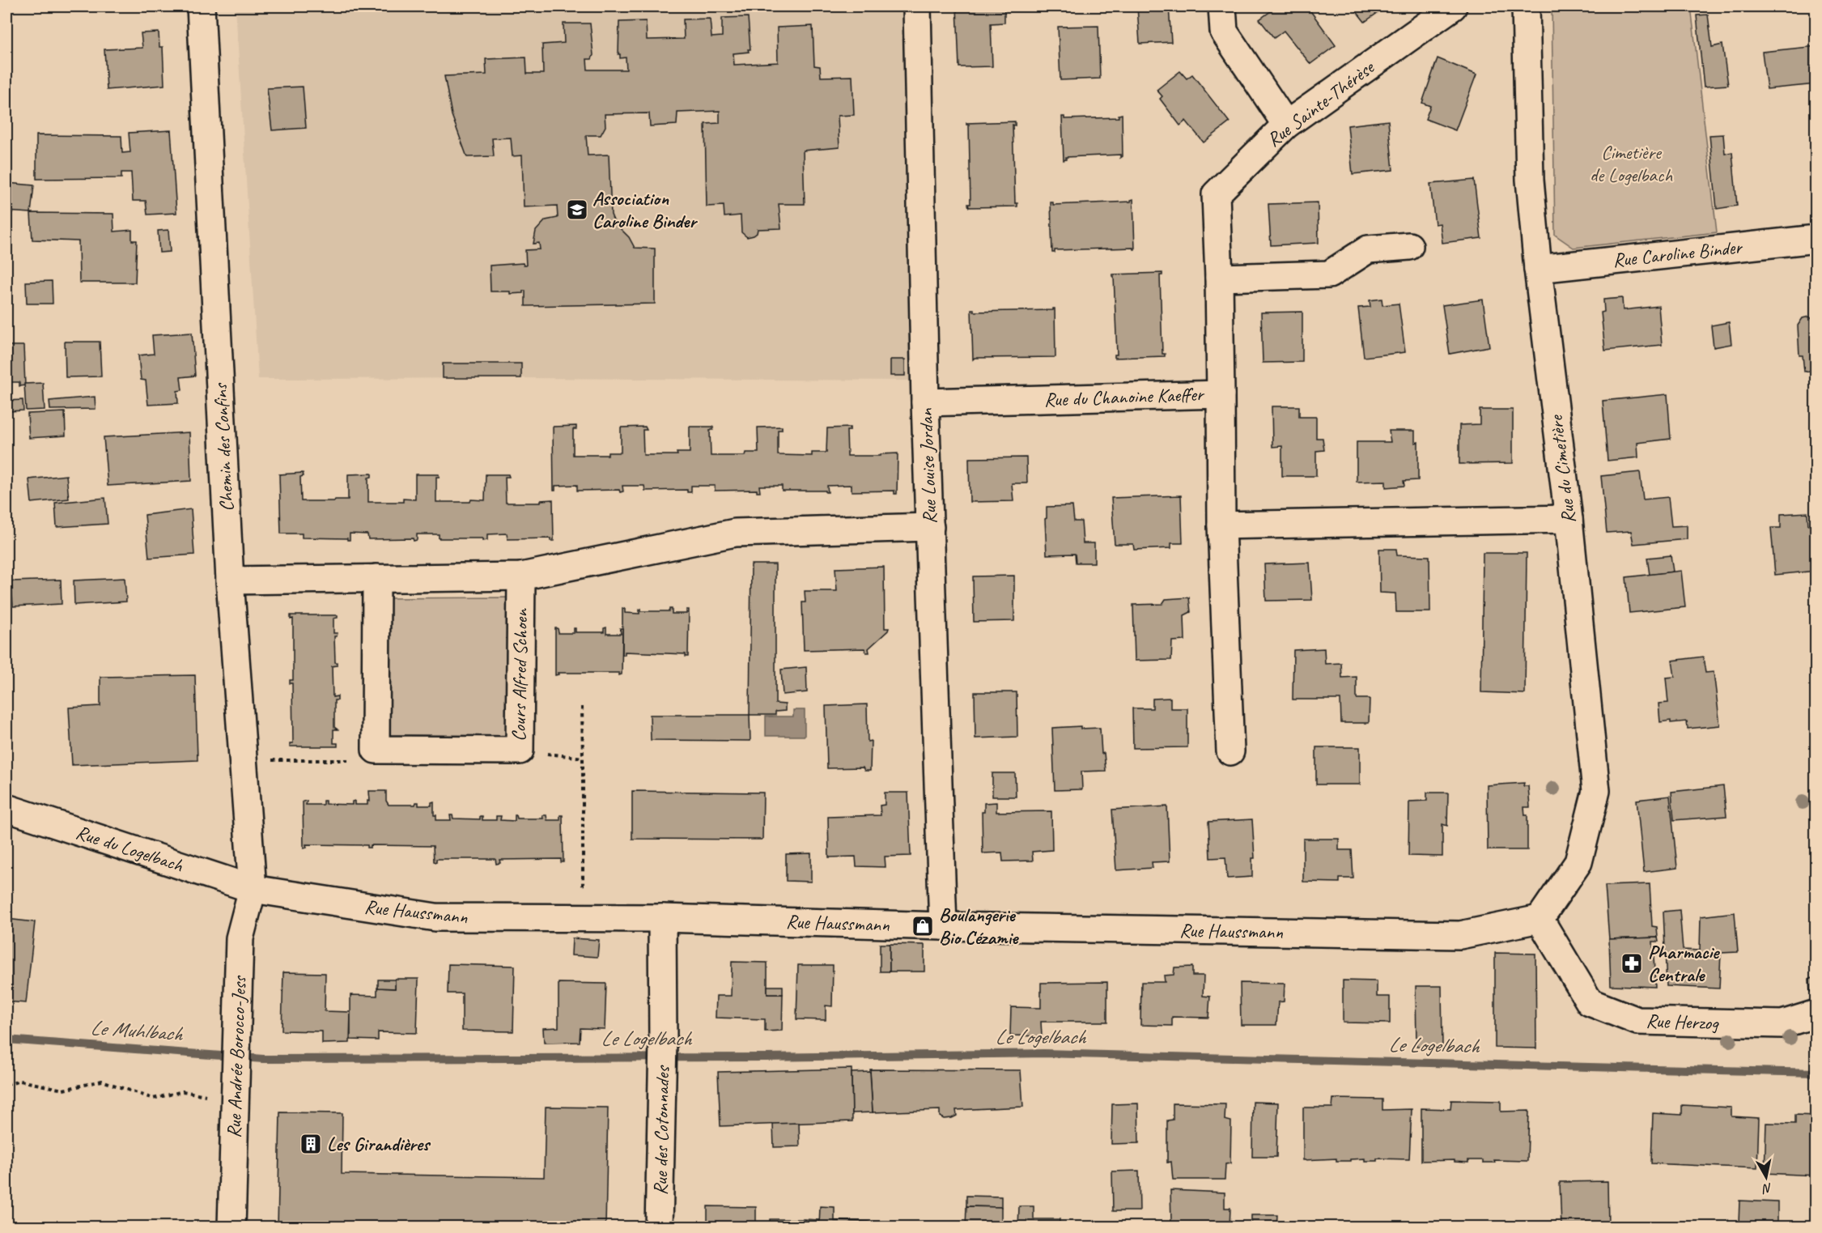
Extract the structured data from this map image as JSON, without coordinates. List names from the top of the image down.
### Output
{
  "streets": {
    "street": [
      "Rue Sainte-Thérèse",
      "Rue Caroline Binder",
      "Rue du Chanoine Kaeffer",
      "Chemin des Confins",
      "Rue Louise Jordan",
      "Rue du Cimetière",
      "Cours Alfred Schoen",
      "Rue du Logelbach",
      "Rue Haussmann",
      "Rue Herzog",
      "Rue Andrée Borocco-Jess",
      "Rue des Cotonnades"
    ]
  },
  "crossings": [
    ["Rue Sainte-Thérèse", "Rue du Chanoine Kaeffer"],
    ["Rue Caroline Binder", "Rue du Cimetière"],
    ["Rue du Chanoine Kaeffer", "Rue Louise Jordan"],
    ["Chemin des Confins", "Rue du Logelbach"],
    ["Chemin des Confins", "Rue Haussmann"],
    ["Chemin des Confins", "Rue Andrée Borocco-Jess"],
    ["Rue Louise Jordan", "Rue Haussmann"],
    ["Rue du Cimetière", "Rue Haussmann"],
    ["Rue du Cimetière", "Rue Herzog"],
    ["Rue du Logelbach", "Rue Haussmann"],
    ["Rue du Logelbach", "Rue Andrée Borocco-Jess"],
    ["Rue Haussmann", "Rue Herzog"],
    ["Rue Haussmann", "Rue Andrée Borocco-Jess"],
    ["Rue Haussmann", "Rue des Cotonnades"]
  ],
  "water": ["Le Muhlbach", "Le Logelbach"],
  "parks": ["Cimetière de Logelbach"],
  "places": {
    "school or university": ["Association Caroline Binder"],
    "shop": ["Boulangerie Bio Cézamie"],
    "pharmacy": ["Pharmacie Centrale"],
    "building": ["Les Girandières"]
  },
  "north": "bottom"
}
